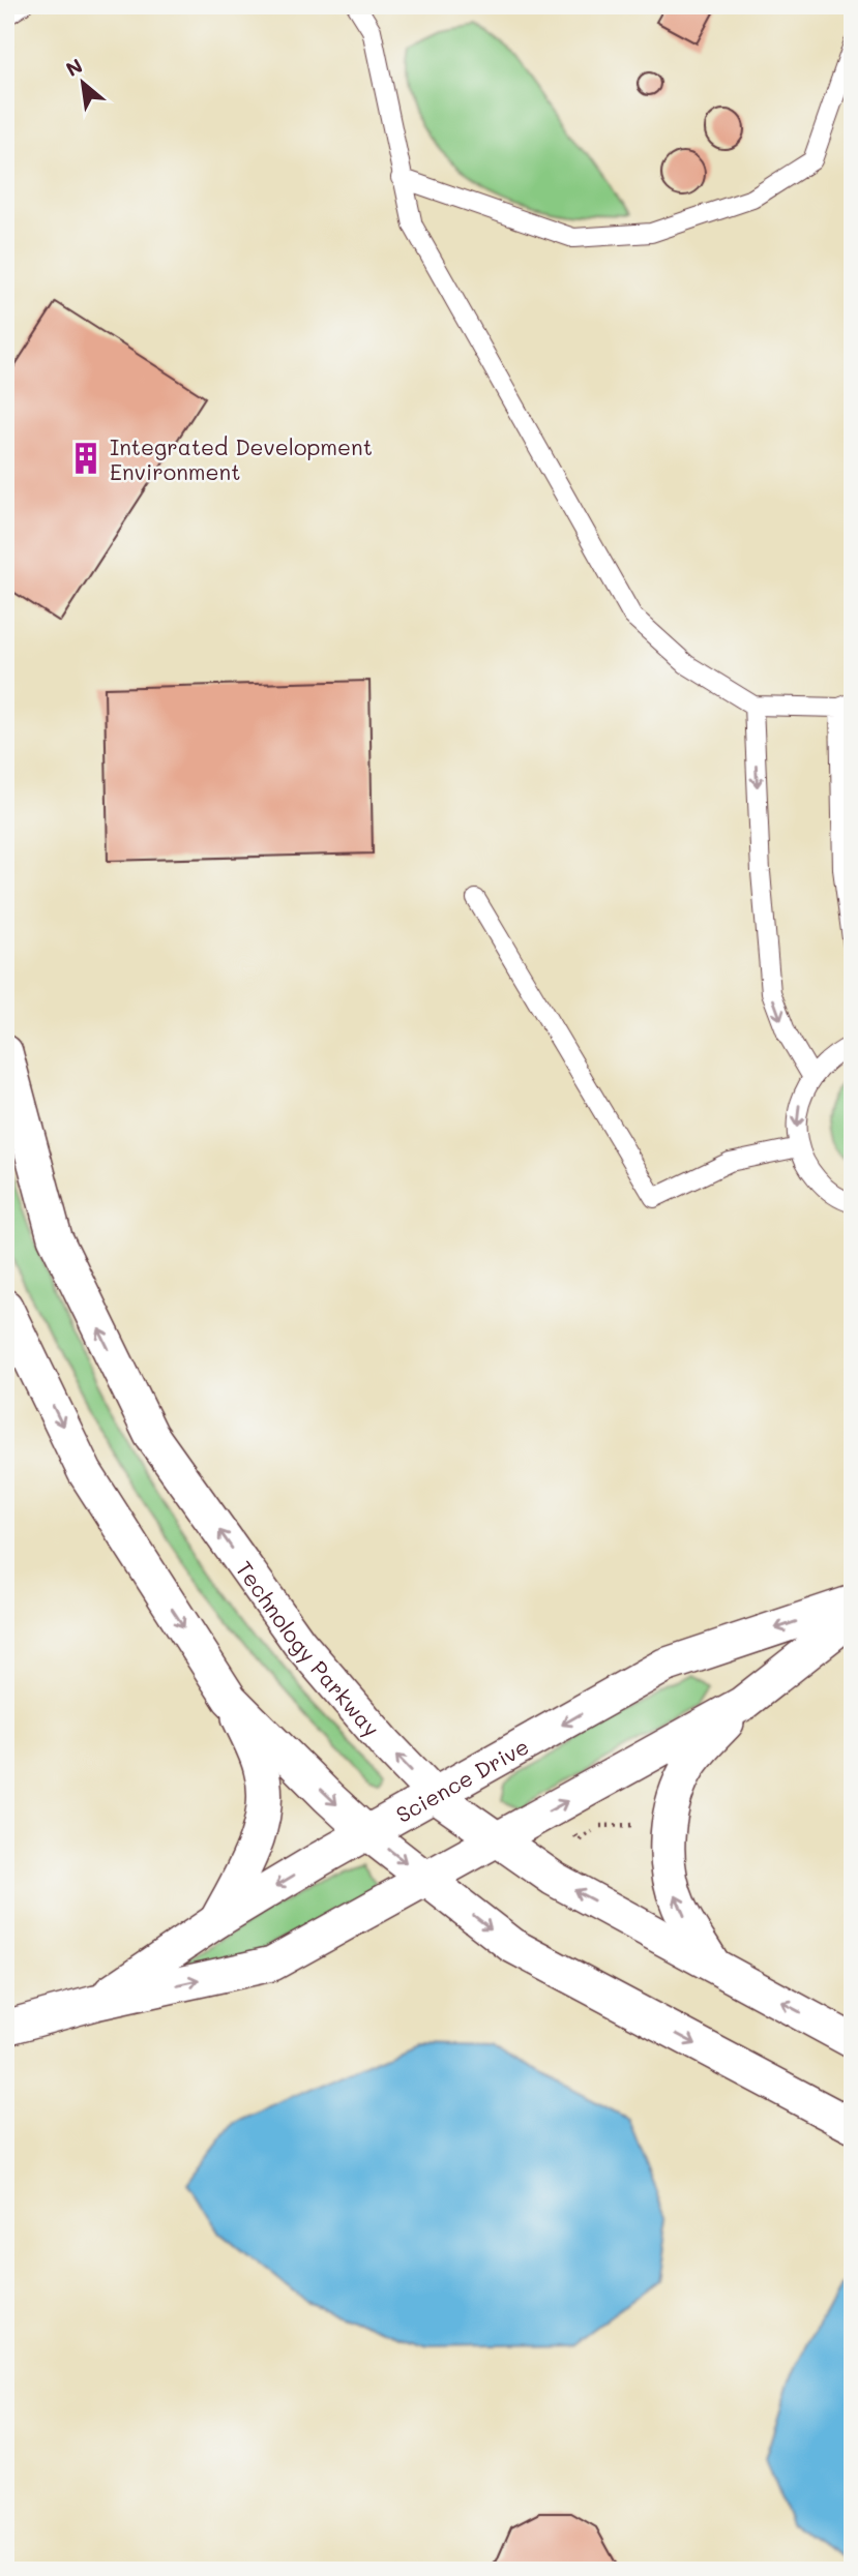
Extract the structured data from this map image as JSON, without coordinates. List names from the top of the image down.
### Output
{
  "streets": {
    "street": ["Technology Parkway", "Science Drive"]
  },
  "crossings": [
    ["Technology Parkway", "Science Drive"]
  ],
  "places": {
    "building": ["Integrated Development Environment"]
  },
  "north": "top left"
}
